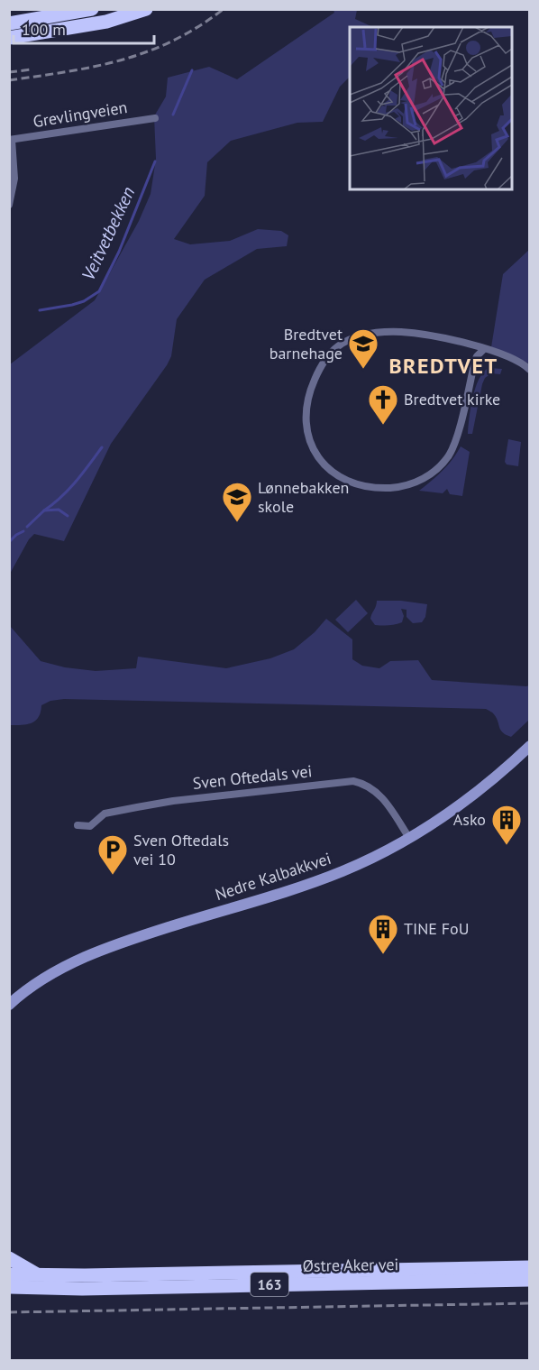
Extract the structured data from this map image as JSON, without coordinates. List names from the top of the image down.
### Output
{
  "streets": {
    "highway": ["Østre Aker vei", "163"],
    "main road": ["Nedre Kalbakkvei"],
    "street": ["Grevlingveien", "Sven Oftedals vei"]
  },
  "crossings": [
    ["Sven Oftedals vei", "Nedre Kalbakkvei"]
  ],
  "districts": ["BREDTVET"],
  "water": ["Veitvetbekken"],
  "places": {
    "school or university": ["Bredtvet barnehage", "Lønnebakken skole"],
    "church": ["Bredtvet kirke"],
    "building": ["Asko", "TINE FoU"],
    "parking": ["Sven Oftedals vei 10"]
  },
  "scale_bar": "100 m"
}
